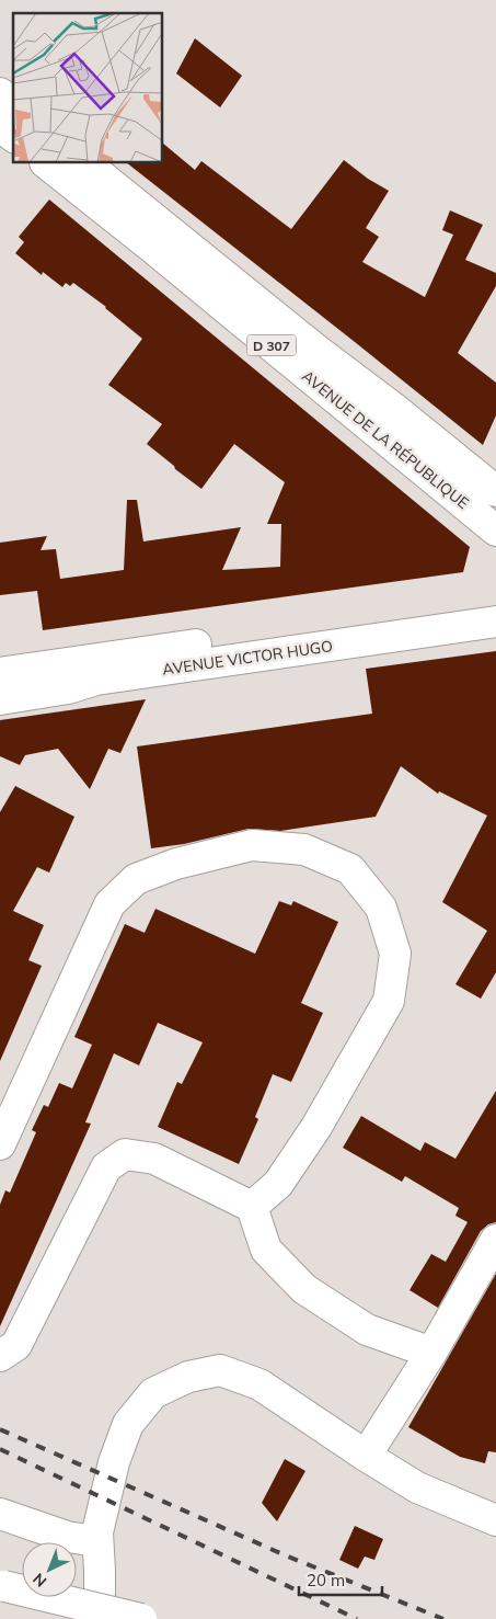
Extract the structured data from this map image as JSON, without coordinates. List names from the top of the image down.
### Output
{
  "streets": {
    "street": ["D 307", "AVENUE DE LA RÉPUBLIQUE", "AVENUE VICTOR HUGO"]
  },
  "scale_bar": "20 m",
  "north": "bottom left"
}
